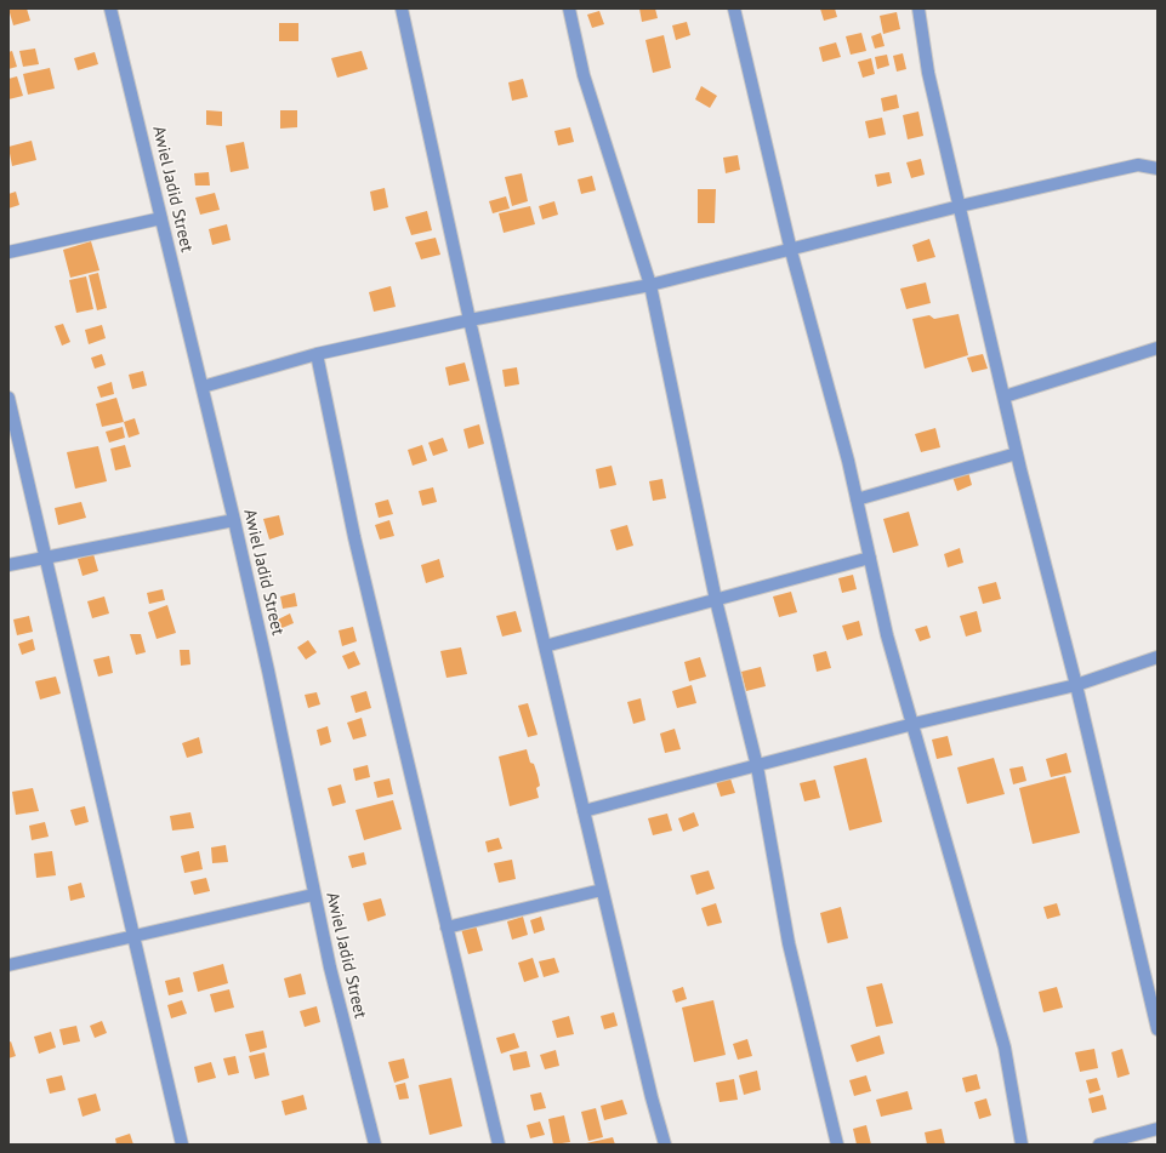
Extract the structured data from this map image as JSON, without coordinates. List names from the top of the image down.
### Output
{
  "streets": {
    "street": ["Awiel Jadid Street"]
  }
}
